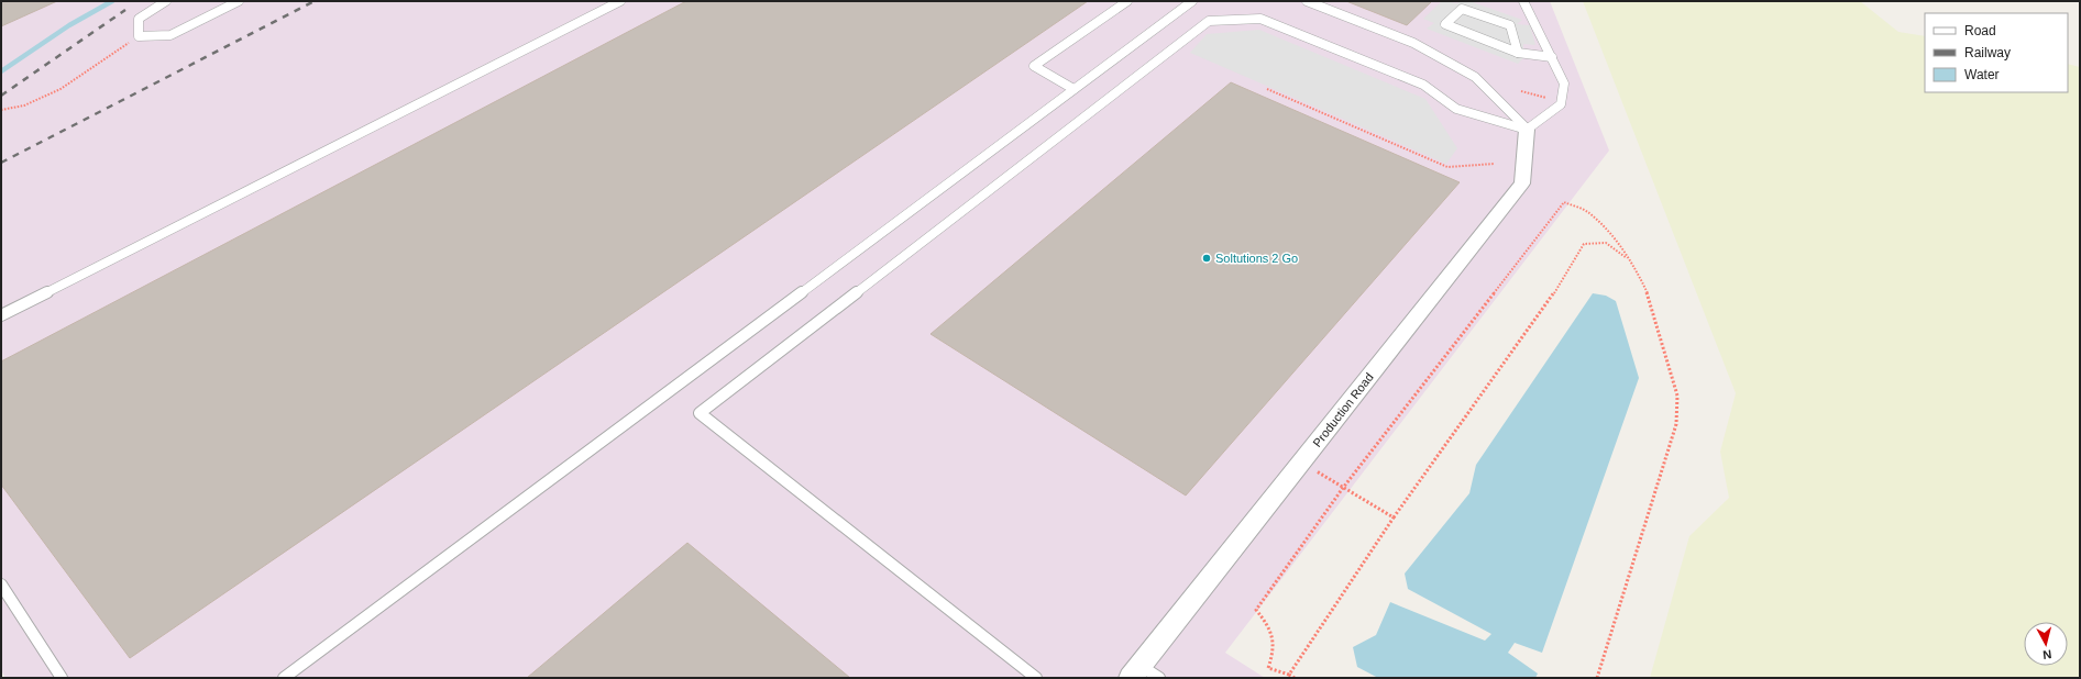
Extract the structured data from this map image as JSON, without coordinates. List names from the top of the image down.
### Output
{
  "streets": {
    "street": ["Production Road"]
  },
  "places": ["Soltutions 2 Go"],
  "legend": ["Road", "Railway", "Water"],
  "north": "bottom"
}
